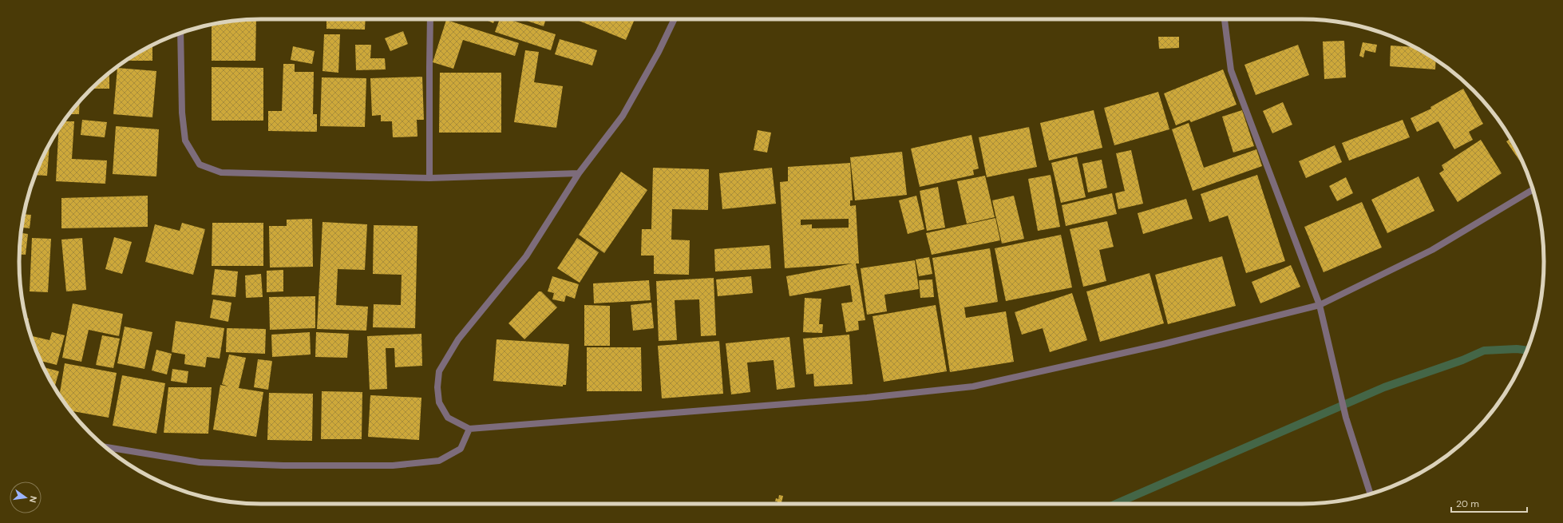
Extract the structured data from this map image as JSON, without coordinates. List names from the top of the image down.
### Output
{
  "scale_bar": "20 m",
  "north": "right"
}
